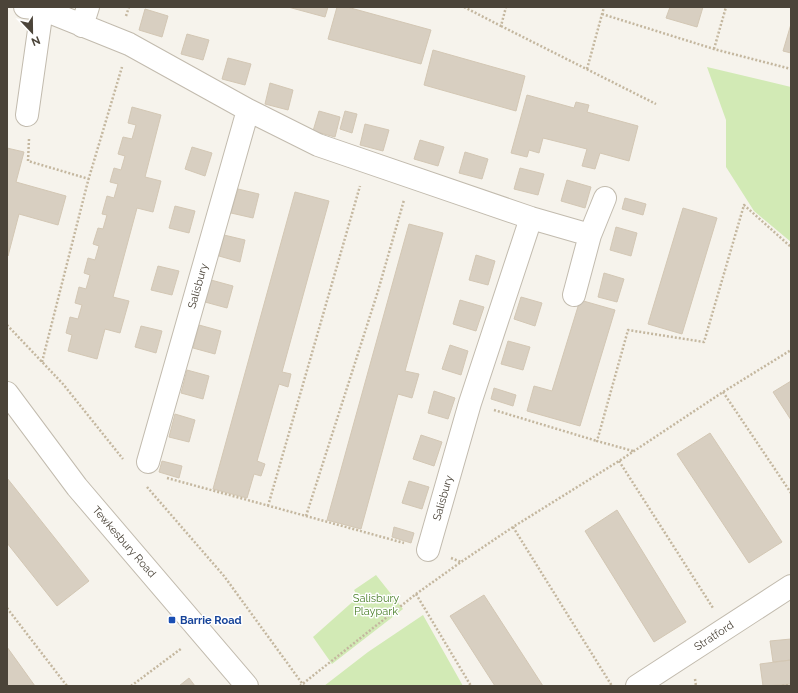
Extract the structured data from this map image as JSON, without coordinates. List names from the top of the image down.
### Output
{
  "streets": {
    "street": ["Salisbury", "Tewkesbury Road", "Stratford"]
  },
  "parks": ["Salisbury Playpark"],
  "places": {
    "transit": ["Barrie Road"]
  },
  "north": "bottom"
}
